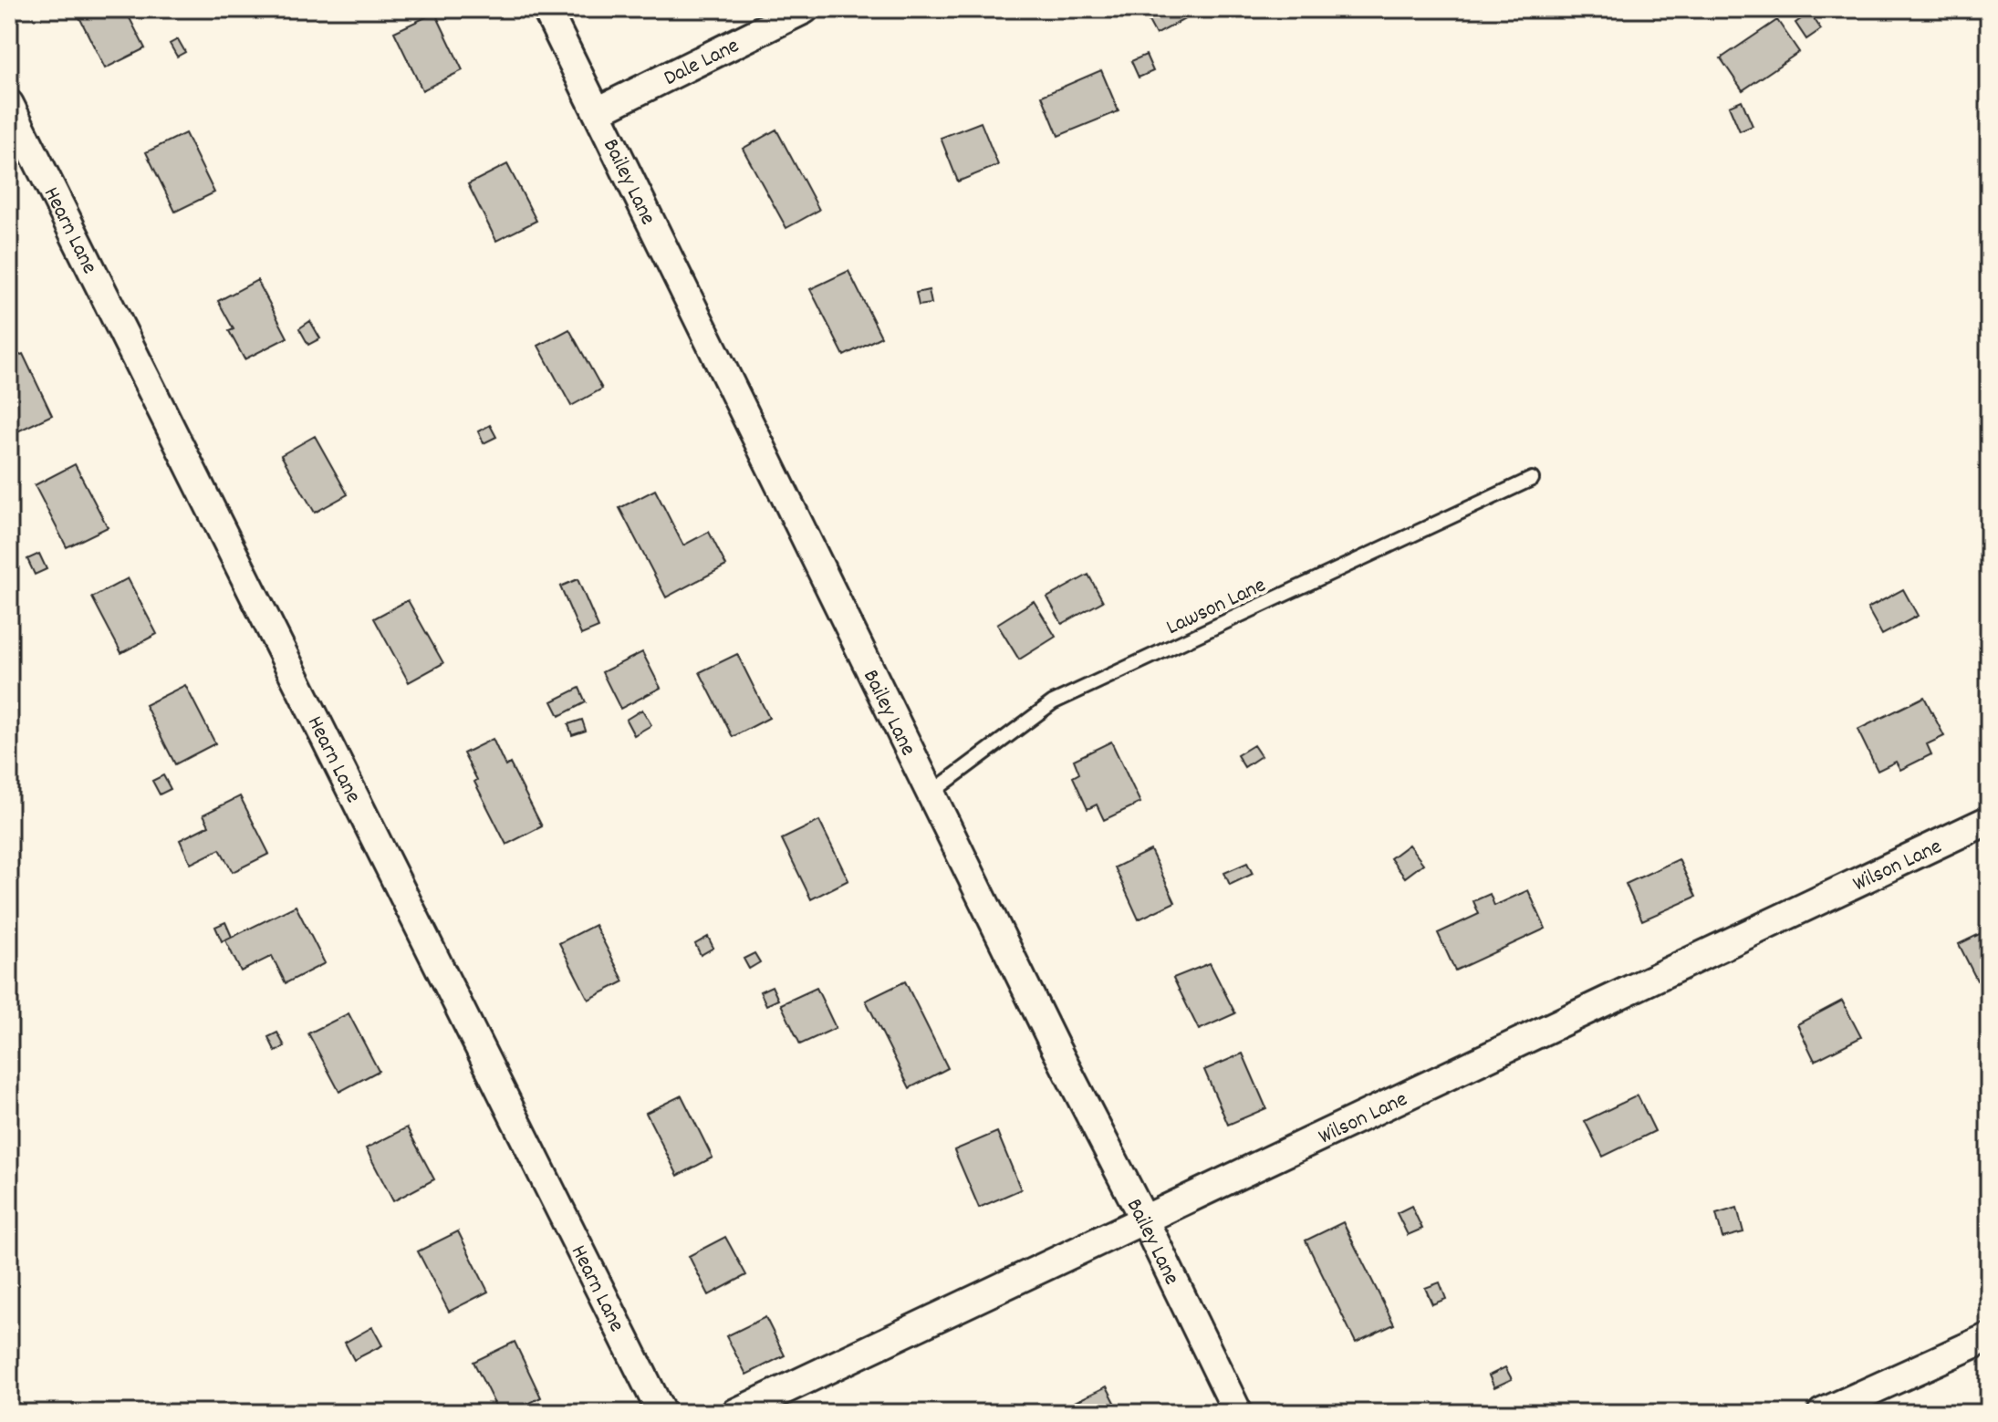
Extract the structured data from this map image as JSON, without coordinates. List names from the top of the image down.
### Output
{
  "streets": {
    "street": [
      "Dale Lane",
      "Bailey Lane",
      "Hearn Lane",
      "Wilson Lane"
    ],
    "lane": ["Lawson Lane"]
  },
  "crossings": [
    ["Dale Lane", "Bailey Lane"],
    ["Bailey Lane", "Lawson Lane"],
    ["Bailey Lane", "Wilson Lane"]
  ]
}
